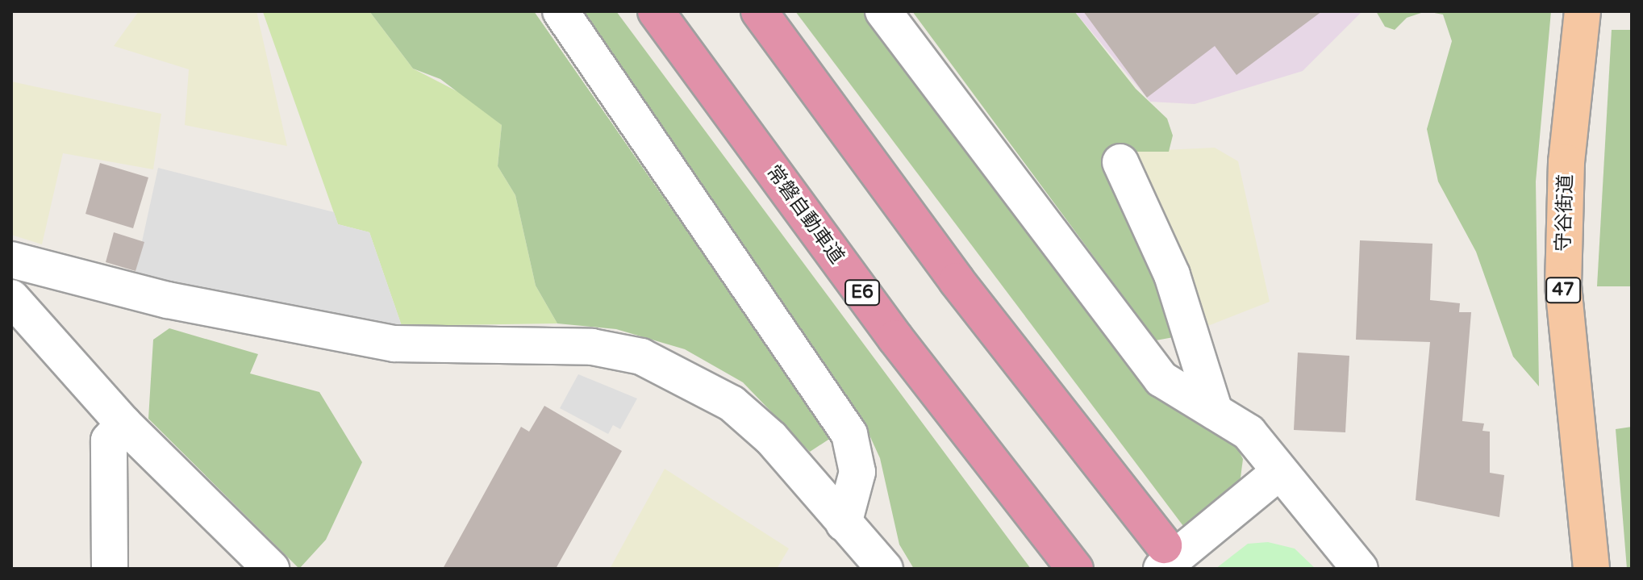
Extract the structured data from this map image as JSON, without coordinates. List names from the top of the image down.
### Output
{
  "streets": {
    "highway": ["常磐自動車道", "E6"],
    "main road": ["守谷街道", "47"]
  }
}
